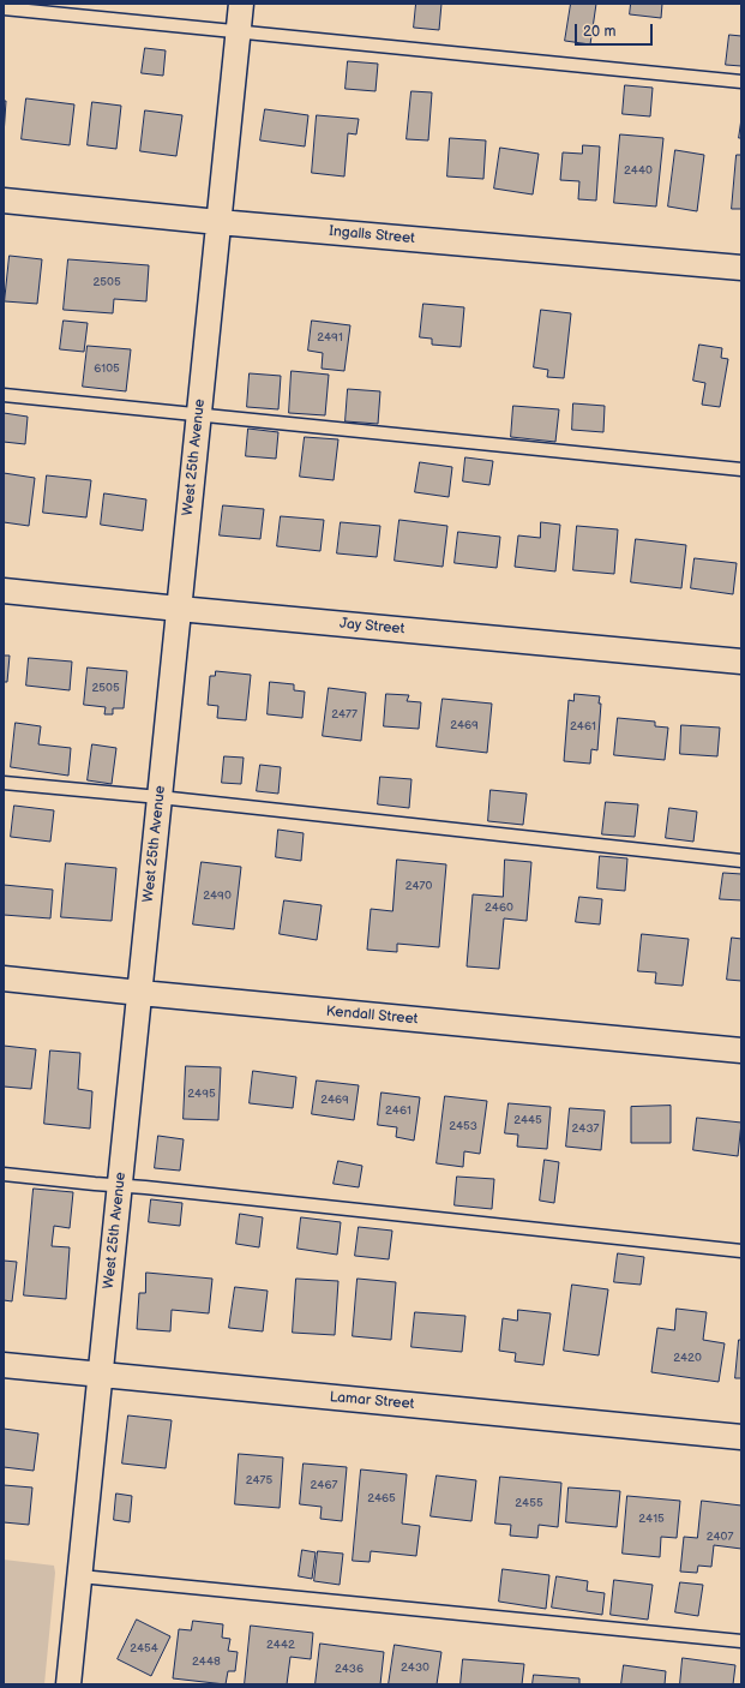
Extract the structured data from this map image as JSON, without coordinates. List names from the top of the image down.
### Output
{
  "streets": {
    "street": [
      "Ingalls Street",
      "West 25th Avenue",
      "Jay Street",
      "Kendall Street",
      "Lamar Street"
    ]
  },
  "crossings": [
    ["Ingalls Street", "West 25th Avenue"],
    ["West 25th Avenue", "Jay Street"],
    ["West 25th Avenue", "Kendall Street"],
    ["West 25th Avenue", "Lamar Street"]
  ],
  "house_numbers": [
    "2440",
    "2505",
    "2491",
    "6105",
    "2505",
    "2477",
    "2469",
    "2461",
    "2470",
    "2490",
    "2460",
    "2495",
    "2469",
    "2461",
    "2445",
    "2453",
    "2437",
    "2420",
    "2475",
    "2467",
    "2465",
    "2455",
    "2415",
    "2407",
    "2442",
    "2454",
    "2448",
    "2430",
    "2436"
  ],
  "scale_bar": "20 m"
}
